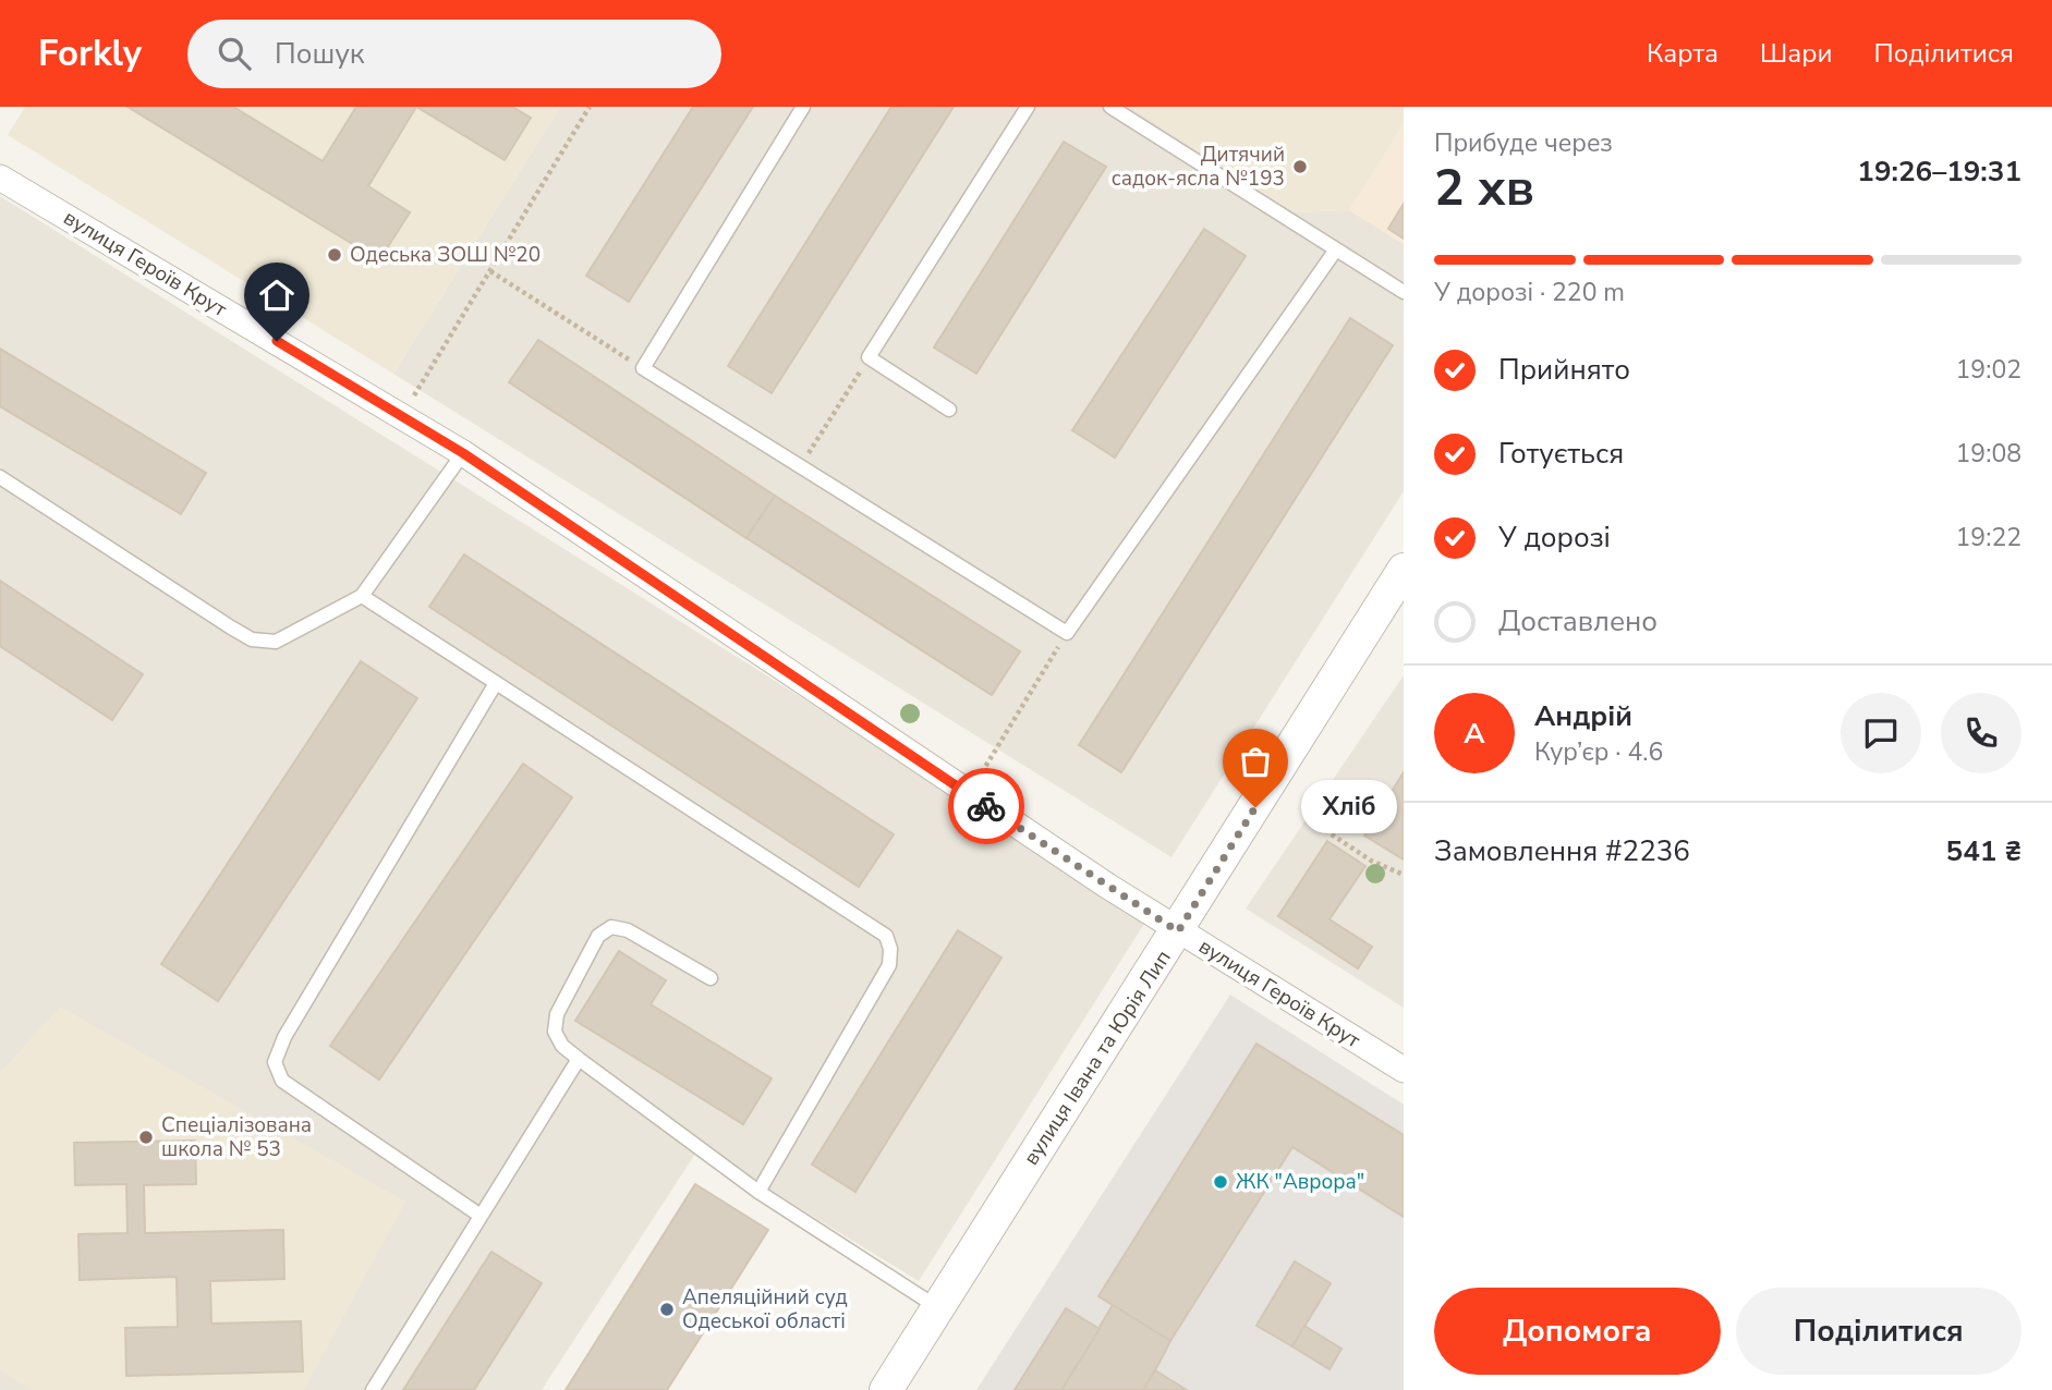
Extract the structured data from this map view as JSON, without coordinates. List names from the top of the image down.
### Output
{
  "streets": {
    "street": ["вулиця Героїв Крут", "вулиця Івана та Юрія Лип"]
  },
  "crossings": [
    ["вулиця Героїв Крут", "вулиця Івана та Юрія Лип"]
  ],
  "places": [
    "Дитячий садок-ясла №193",
    "Одеська ЗОШ №20",
    "Хліб",
    "Спеціалізована школа № 53",
    "ЖК \"Аврора\"",
    "Апеляційний суд Одеської області"
  ],
  "page": {
    "header": "Forkly",
    "search": "Пошук",
    "nav": ["Карта", "Шари", "Поділитися"],
    "heading": ["2 хв", "Прибуде через", "19:26–19:31"],
    "panel": [
      "Андрій",
      "Кур’єр · 4.6",
      "Замовлення #2236",
      "541 ₴"
    ],
    "bar": "У дорозі · 220 m",
    "list": [
      ["Прийнято", "19:02"],
      ["Готується", "19:08"],
      ["У дорозі", "19:22"],
      "Доставлено"
    ],
    "round": "А",
    "bubble": "Хліб",
    "buttons": ["Допомога", "Поділитися"]
  }
}
